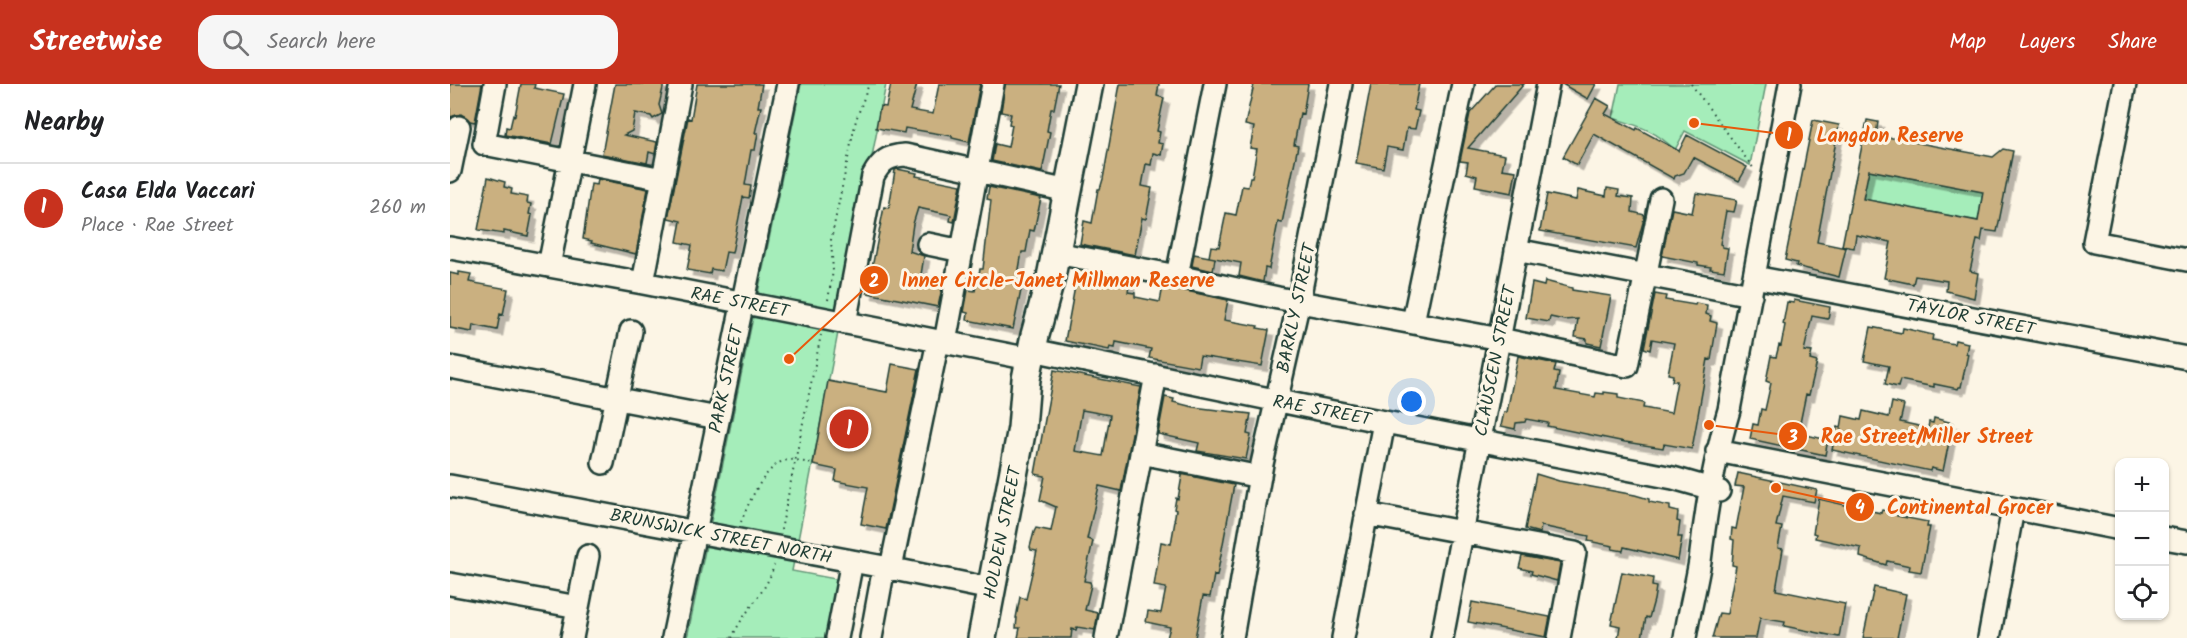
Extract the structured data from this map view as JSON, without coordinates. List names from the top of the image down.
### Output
{
  "streets": {
    "main road": ["HOLDEN STREET"],
    "street": [
      "RAE STREET",
      "BARKLY STREET",
      "TAYLOR STREET",
      "CLAUSCEN STREET",
      "PARK STREET",
      "BRUNSWICK STREET NORTH"
    ]
  },
  "crossings": [
    ["RAE STREET", "BARKLY STREET"],
    ["RAE STREET", "CLAUSCEN STREET"],
    ["RAE STREET", "PARK STREET"],
    ["RAE STREET", "HOLDEN STREET"],
    ["TAYLOR STREET", "CLAUSCEN STREET"],
    ["PARK STREET", "BRUNSWICK STREET NORTH"],
    ["HOLDEN STREET", "BRUNSWICK STREET NORTH"]
  ],
  "places": [
    "Langdon Reserve",
    "Inner Circle-Janet Millman Reserve",
    "Rae Street/Miller Street",
    "Continental Grocer"
  ],
  "page": {
    "header": "Streetwise",
    "search": "Search here",
    "nav": ["Map", "Layers", "Share"],
    "heading": "Nearby",
    "list": [
      {
        "mark": "1",
        "name": "Casa Elda Vaccari",
        "note": "Place · Rae Street",
        "value": "260 m"
      }
    ],
    "pins": "1",
    "map_buttons": ["+", "−"]
  }
}
